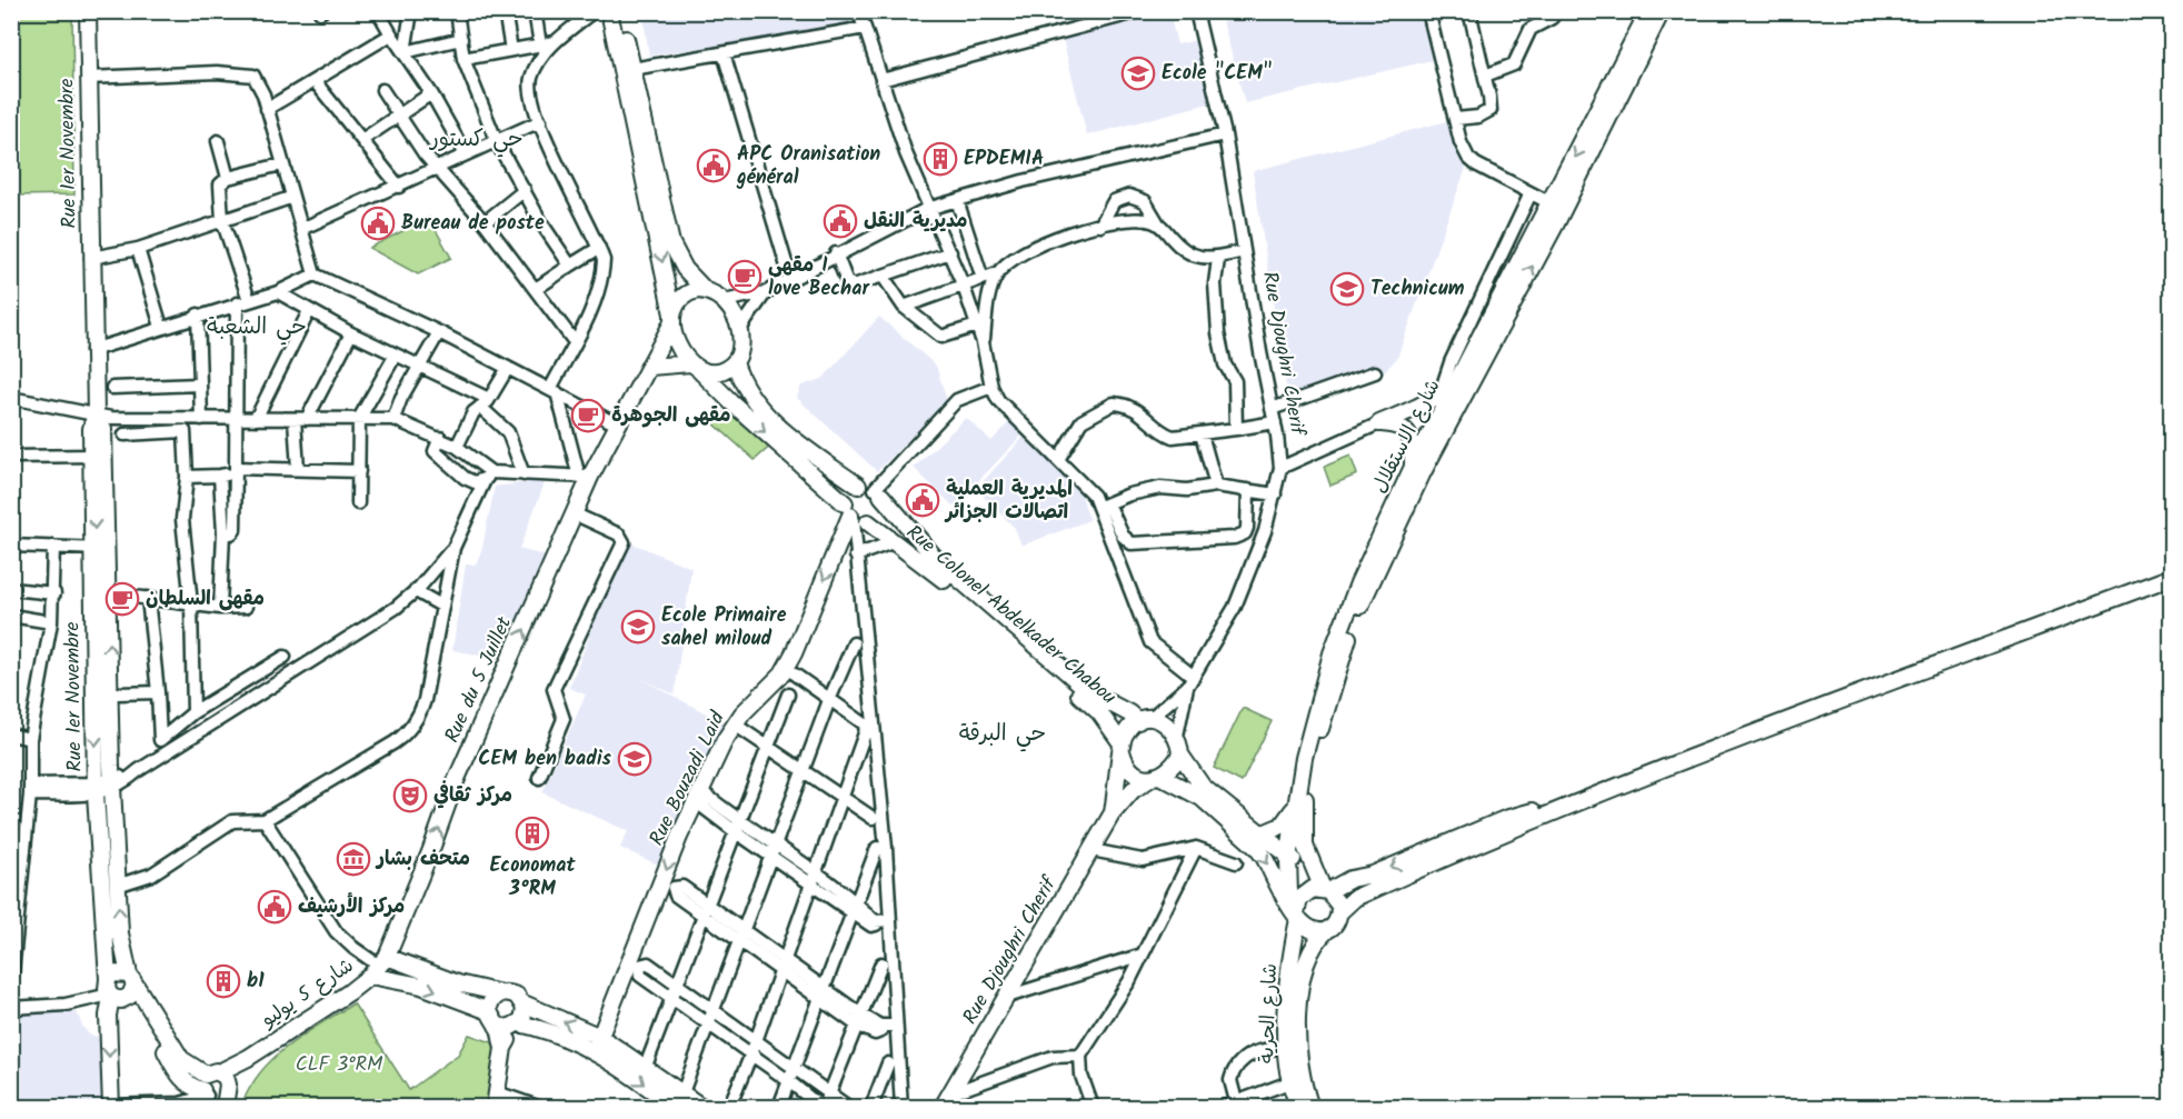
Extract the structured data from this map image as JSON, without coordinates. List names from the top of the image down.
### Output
{
  "streets": {
    "main road": [
      "Rue 1er Novembre",
      "Rue Djoughri Cherif",
      "شارع الاستقلال",
      "Rue Colonel Abdelkader Chabou",
      "Rue du 5 Juillet",
      "Rue Bouzadi Laid",
      "شارع 5 يوليو",
      "شارع الحرية"
    ]
  },
  "crossings": [
    ["Rue 1er Novembre", "شارع 5 يوليو"],
    ["شارع الاستقلال", "شارع الحرية"],
    ["Rue Colonel Abdelkader Chabou", "Rue Bouzadi Laid"],
    ["Rue du 5 Juillet", "شارع 5 يوليو"]
  ],
  "one_way": ["Rue du 5 Juillet", "Rue Bouzadi Laid"],
  "districts": ["حي كستور", "حي الشعبة", "حي البرقة"],
  "parks": ["CLF 3°RM"],
  "places": {
    "school or university": [
      "Ecole \"CEM\"",
      "Technicum",
      "Ecole Primaire sahel miloud",
      "CEM ben badis"
    ],
    "building": ["EPDEMIA", "Economat 3°RM", "b1"],
    "public building": [
      "APC Oranisation général",
      "مديرية النقل",
      "Bureau de poste",
      "المديرية العملية اتصالات الجزائر",
      "مركز الأرشيف"
    ],
    "cafe": ["مقهى I love Bechar", "مقهى الجوهرة", "مقهى السلطان"],
    "theatre": ["مركز ثقافي"],
    "museum": ["متحف بشار"]
  }
}
